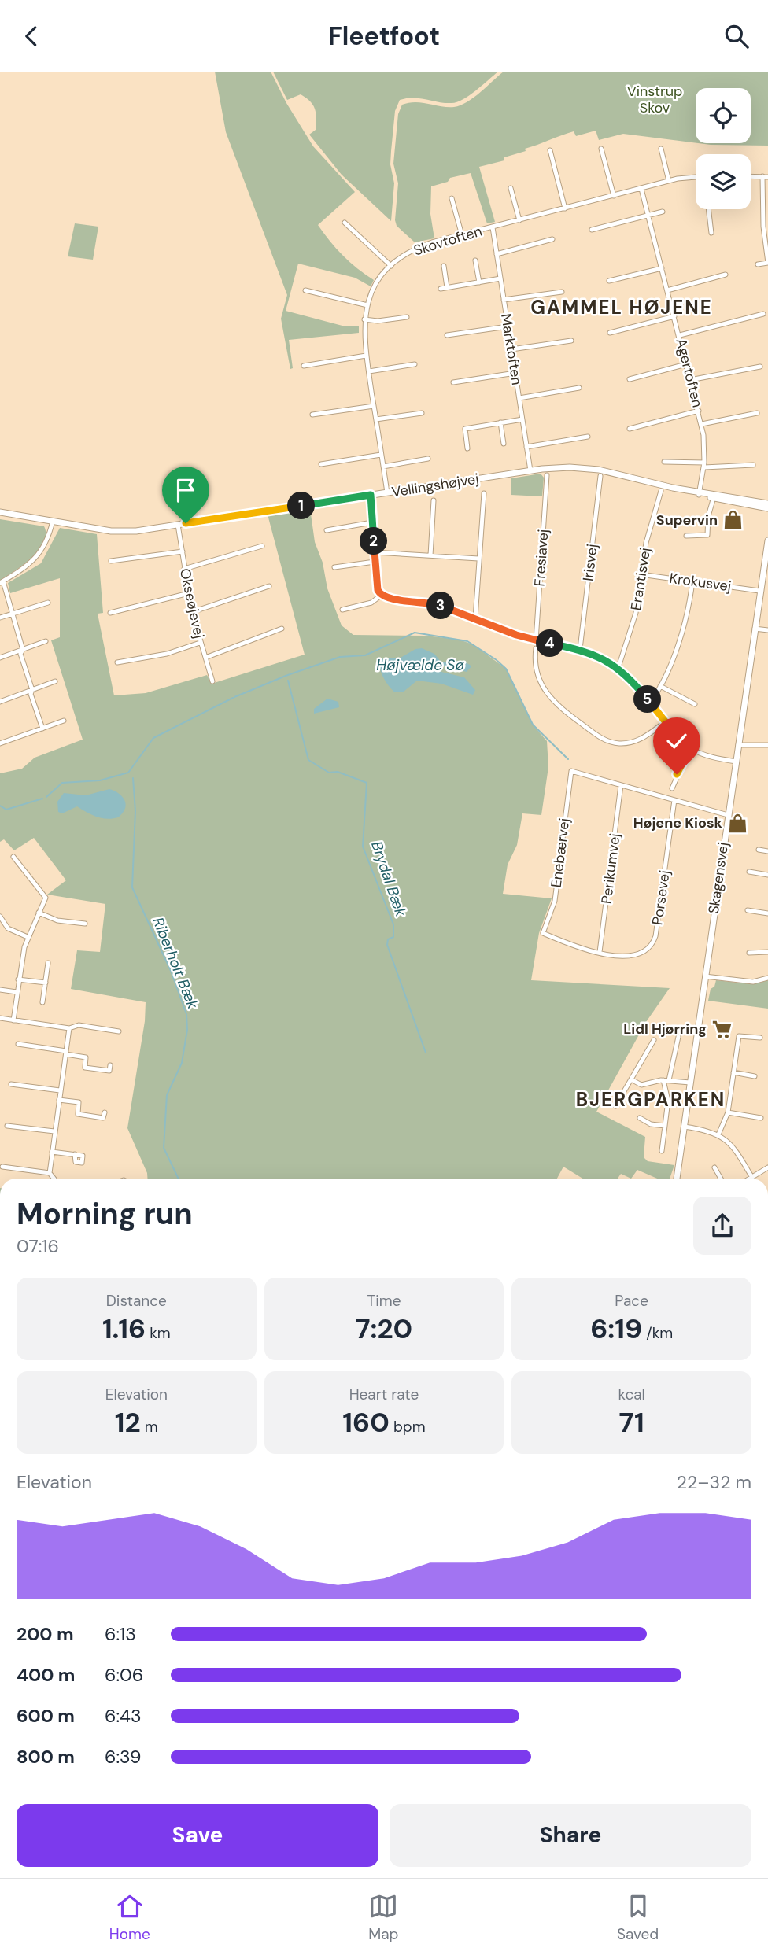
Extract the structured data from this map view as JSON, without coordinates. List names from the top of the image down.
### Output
{
  "streets": {
    "street": [
      "Skovtoften",
      "Marktoften",
      "Agertoften",
      "Vellingshøjvej",
      "Fresiavej",
      "Irisvej",
      "Erantisvej",
      "Krokusvej",
      "Okseøjevej",
      "Enebærvej",
      "Perikumvej",
      "Skagensvej",
      "Porsevej"
    ]
  },
  "crossings": [
    ["Skovtoften", "Marktoften"],
    ["Skovtoften", "Agertoften"],
    ["Skovtoften", "Vellingshøjvej"],
    ["Marktoften", "Vellingshøjvej"],
    ["Agertoften", "Vellingshøjvej"],
    ["Vellingshøjvej", "Okseøjevej"],
    ["Erantisvej", "Krokusvej"],
    ["Krokusvej", "Skagensvej"],
    ["Enebærvej", "Perikumvej"],
    ["Enebærvej", "Porsevej"],
    ["Perikumvej", "Porsevej"]
  ],
  "districts": ["GAMMEL HØJENE", "BJERGPARKEN"],
  "water": ["Højvælde Sø", "Brydal Bæk", "Riberholt Bæk"],
  "parks": ["Vinstrup Skov"],
  "places": {
    "shop": ["Supervin", "Højene Kiosk"],
    "supermarket": ["Lidl Hjørring"]
  },
  "page": {
    "header": "Fleetfoot",
    "pins": [
      "1",
      "2",
      "3",
      "4",
      "5"
    ],
    "heading": ["Morning run", "07:16"],
    "stats": [
      ["Distance", "1.16 km"],
      ["Time", "7:20"],
      ["Pace", "6:19 /km"],
      ["Elevation", "12 m"],
      ["Heart rate", "160 bpm"],
      ["kcal", "71"]
    ],
    "chart": ["Elevation", "22–32 m"],
    "list": [
      {
        "name": "200 m",
        "note": "6:13"
      },
      {
        "name": "400 m",
        "note": "6:06"
      },
      {
        "name": "600 m",
        "note": "6:43"
      },
      {
        "name": "800 m",
        "note": "6:39"
      }
    ],
    "buttons": ["Save", "Share"],
    "tabs": ["Home", "Map", "Saved"]
  }
}
